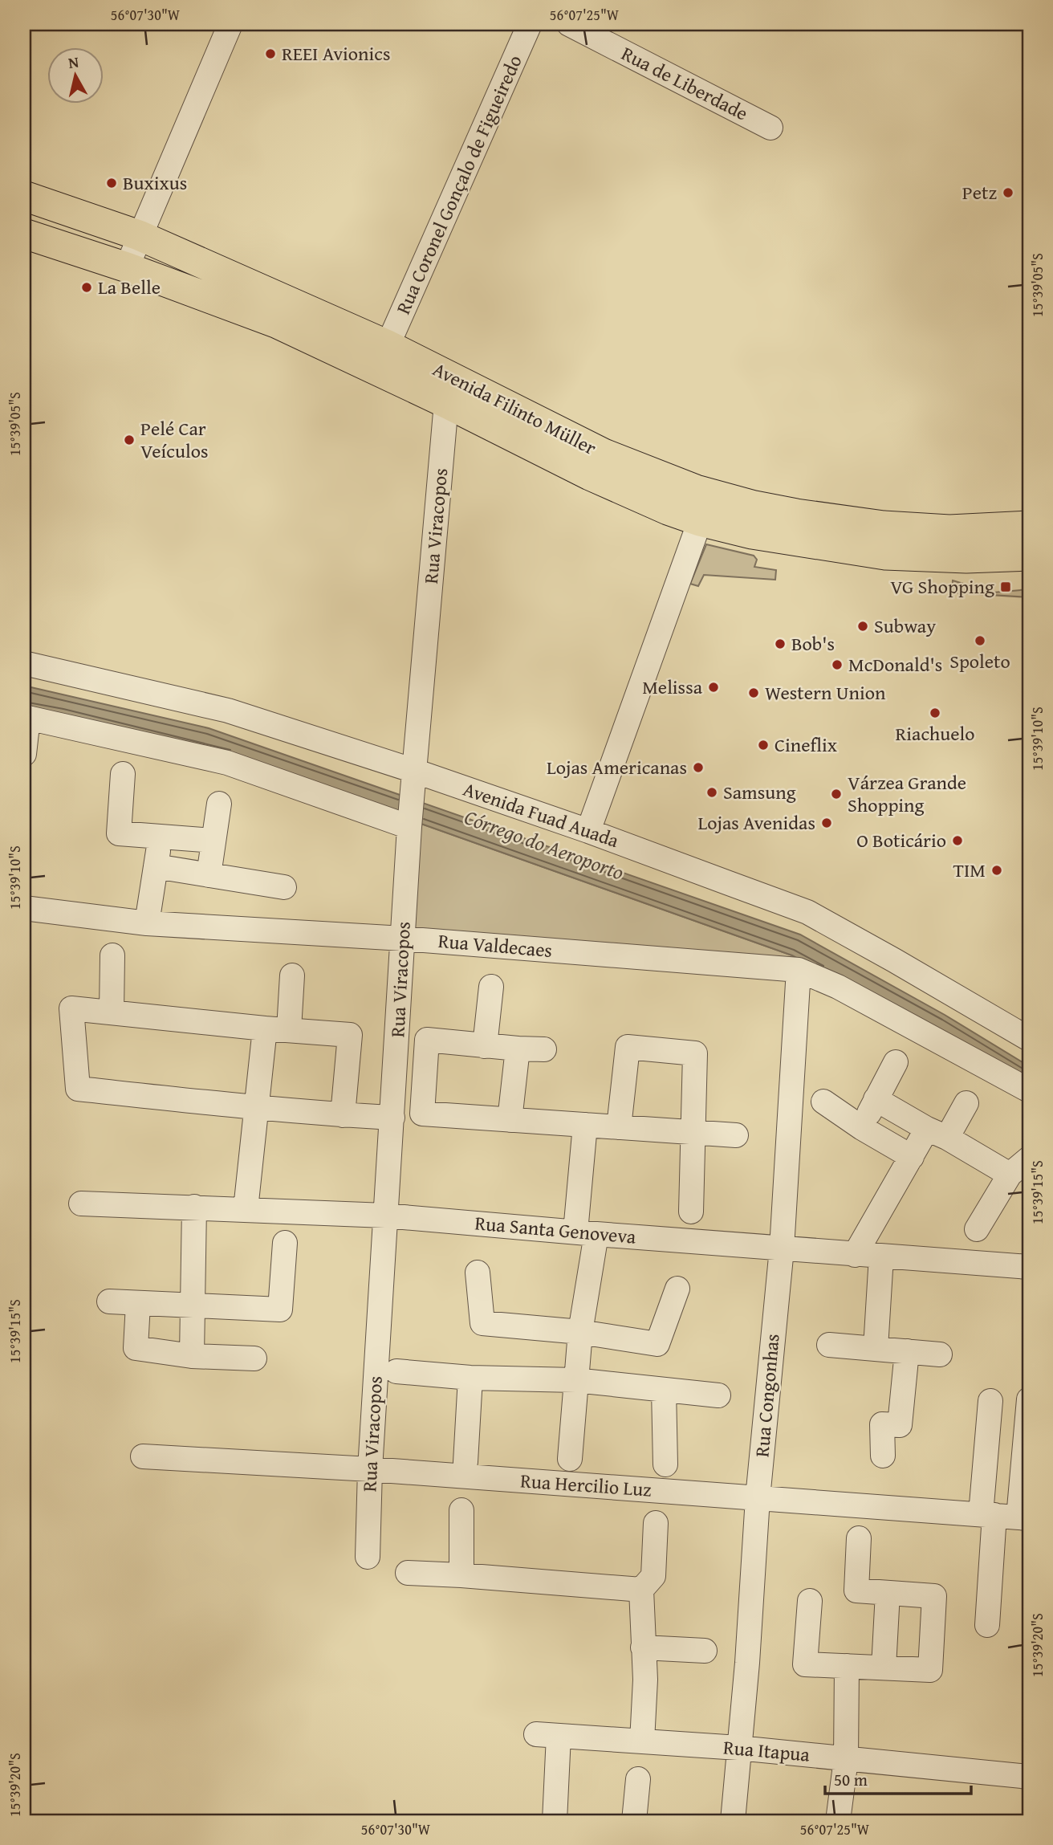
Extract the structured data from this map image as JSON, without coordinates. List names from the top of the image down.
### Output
{
  "streets": {
    "main road": ["Avenida Filinto Müller"],
    "street": [
      "Rua de Liberdade",
      "Rua Coronel Gonçalo de Figueiredo",
      "Rua Viracopos",
      "Avenida Fuad Auada",
      "Rua Valdecaes",
      "Rua Santa Genoveva",
      "Rua Congonhas",
      "Rua Hercilio Luz",
      "Rua Itapua"
    ]
  },
  "crossings": [
    ["Rua Coronel Gonçalo de Figueiredo", "Avenida Filinto Müller"],
    ["Avenida Filinto Müller", "Rua Viracopos"],
    ["Rua Viracopos", "Avenida Fuad Auada"],
    ["Rua Viracopos", "Rua Valdecaes"],
    ["Rua Viracopos", "Rua Santa Genoveva"],
    ["Rua Viracopos", "Rua Hercilio Luz"],
    ["Rua Valdecaes", "Rua Congonhas"],
    ["Rua Santa Genoveva", "Rua Congonhas"],
    ["Rua Congonhas", "Rua Hercilio Luz"],
    ["Rua Congonhas", "Rua Itapua"]
  ],
  "water": ["Córrego do Aeroporto"],
  "places": {
    "other": [
      "REEI Avionics",
      "Buxixus",
      "Petz",
      "La Belle",
      "Pelé Car Veículos",
      "Subway",
      "Spoleto",
      "Bob's",
      "McDonald's",
      "Melissa",
      "Western Union",
      "Riachuelo",
      "Cineflix",
      "Lojas Americanas",
      "Samsung",
      "Várzea Grande Shopping",
      "Lojas Avenidas",
      "O Boticário",
      "TIM"
    ],
    "transit": ["VG Shopping"]
  },
  "scale_bar": "50 m",
  "north": "top",
  "coordinates": [
    "56°07'30\"W",
    "56°07'25\"W",
    "15°39'05\"S",
    "15°39'10\"S",
    "15°39'15\"S",
    "15°39'20\"S"
  ]
}
